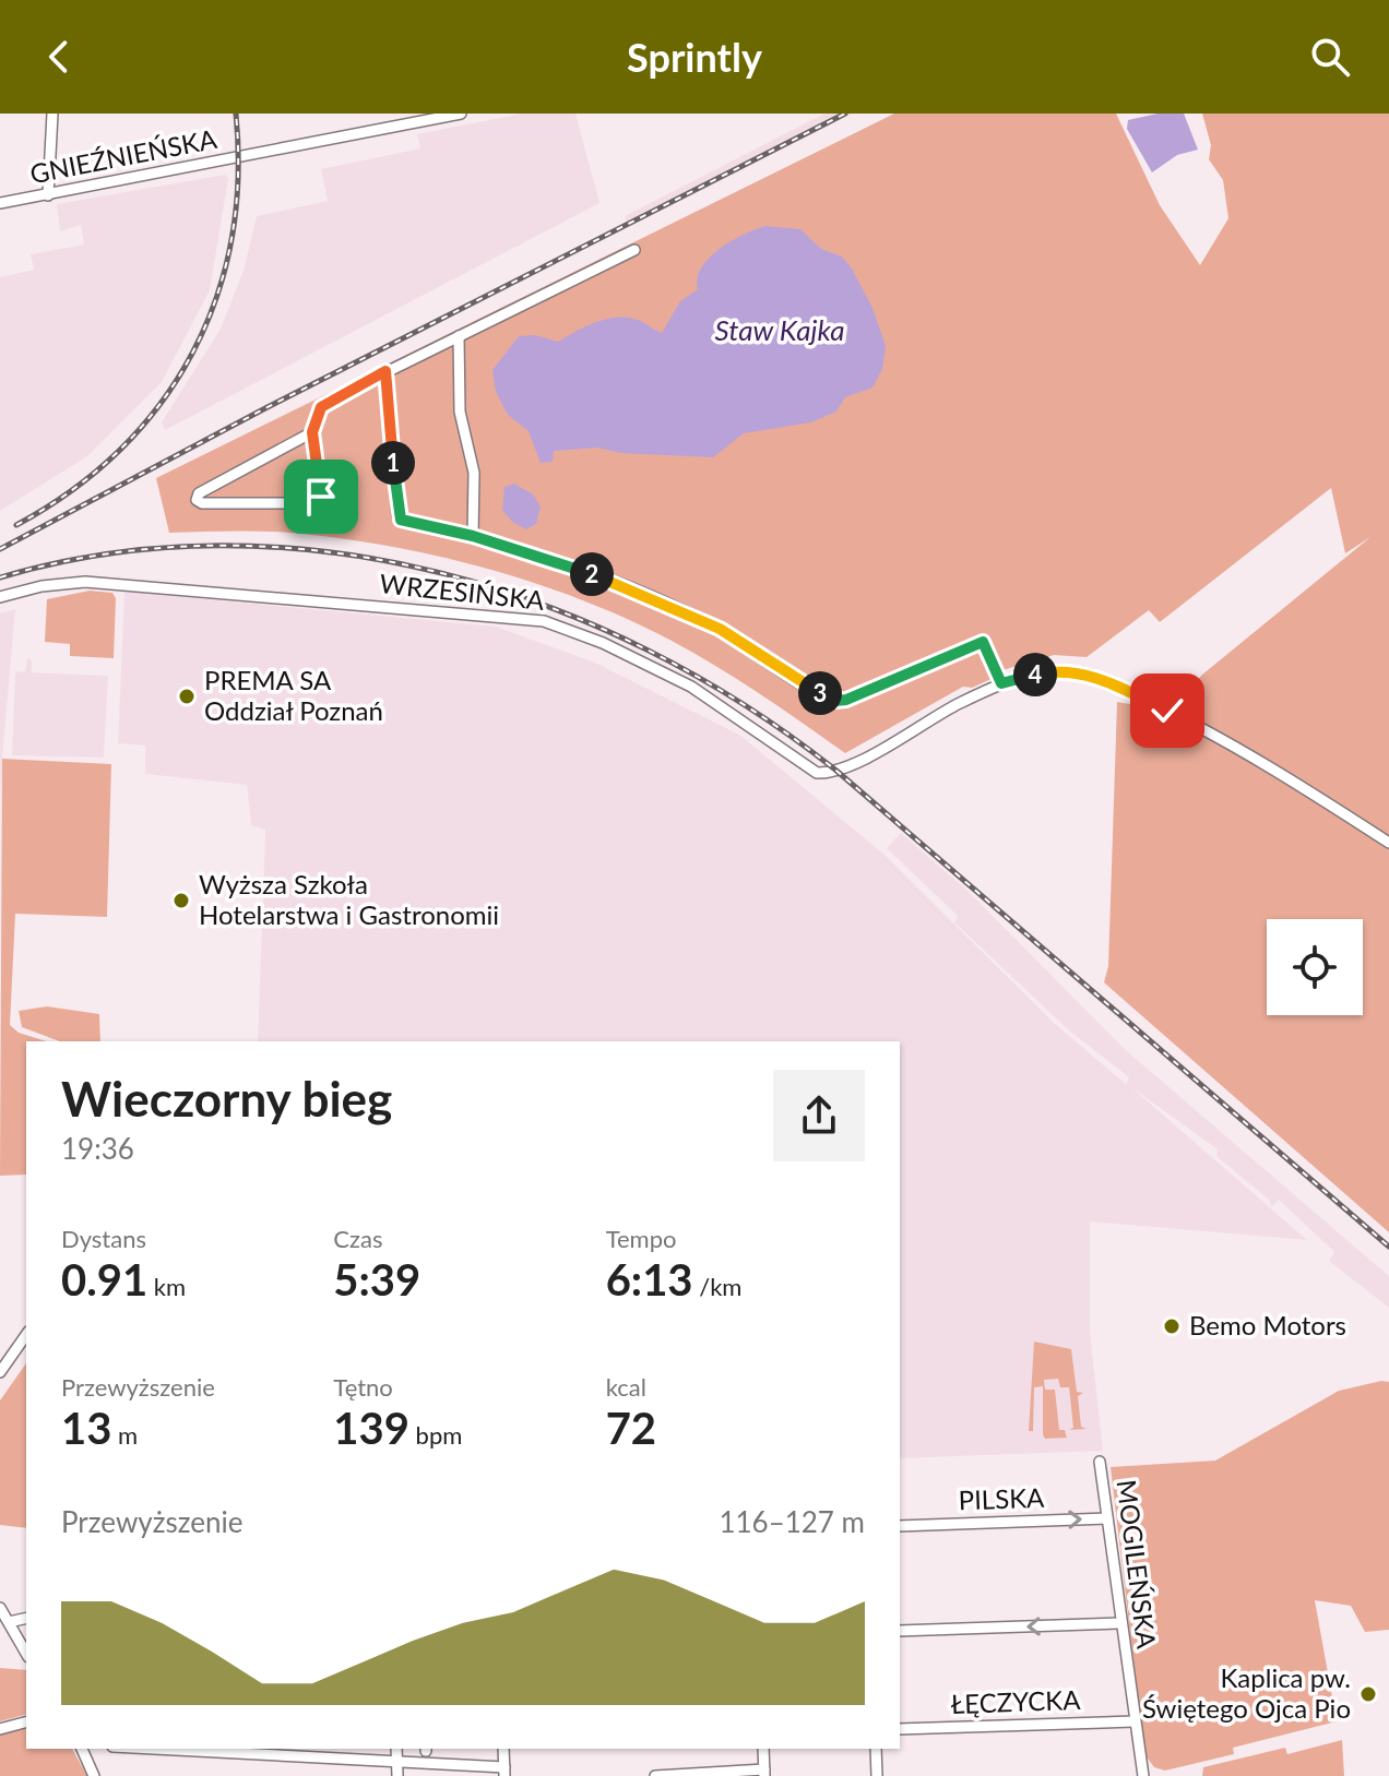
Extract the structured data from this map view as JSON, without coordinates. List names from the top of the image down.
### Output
{
  "streets": {
    "street": [
      "GNIEŹNIEŃSKA",
      "WRZESIŃSKA",
      "PILSKA",
      "MOGILEŃSKA",
      "ŁĘCZYCKA"
    ]
  },
  "crossings": [
    ["PILSKA", "MOGILEŃSKA"],
    ["MOGILEŃSKA", "ŁĘCZYCKA"]
  ],
  "one_way": ["PILSKA"],
  "water": ["Staw Kajka"],
  "places": [
    "PREMA SA Oddział Poznań",
    "Wyższa Szkoła Hotelarstwa i Gastronomii",
    "Bemo Motors",
    "Kaplica pw. Świętego Ojca Pio"
  ],
  "page": {
    "header": "Sprintly",
    "pins": [
      "1",
      "2",
      "4",
      "3"
    ],
    "heading": ["Wieczorny bieg", "19:36"],
    "stats": [
      ["Dystans", "0.91 km"],
      ["Czas", "5:39"],
      ["Tempo", "6:13 /km"],
      ["Przewyższenie", "13 m"],
      ["Tętno", "139 bpm"],
      ["kcal", "72"]
    ],
    "chart": ["Przewyższenie", "116–127 m"]
  }
}
